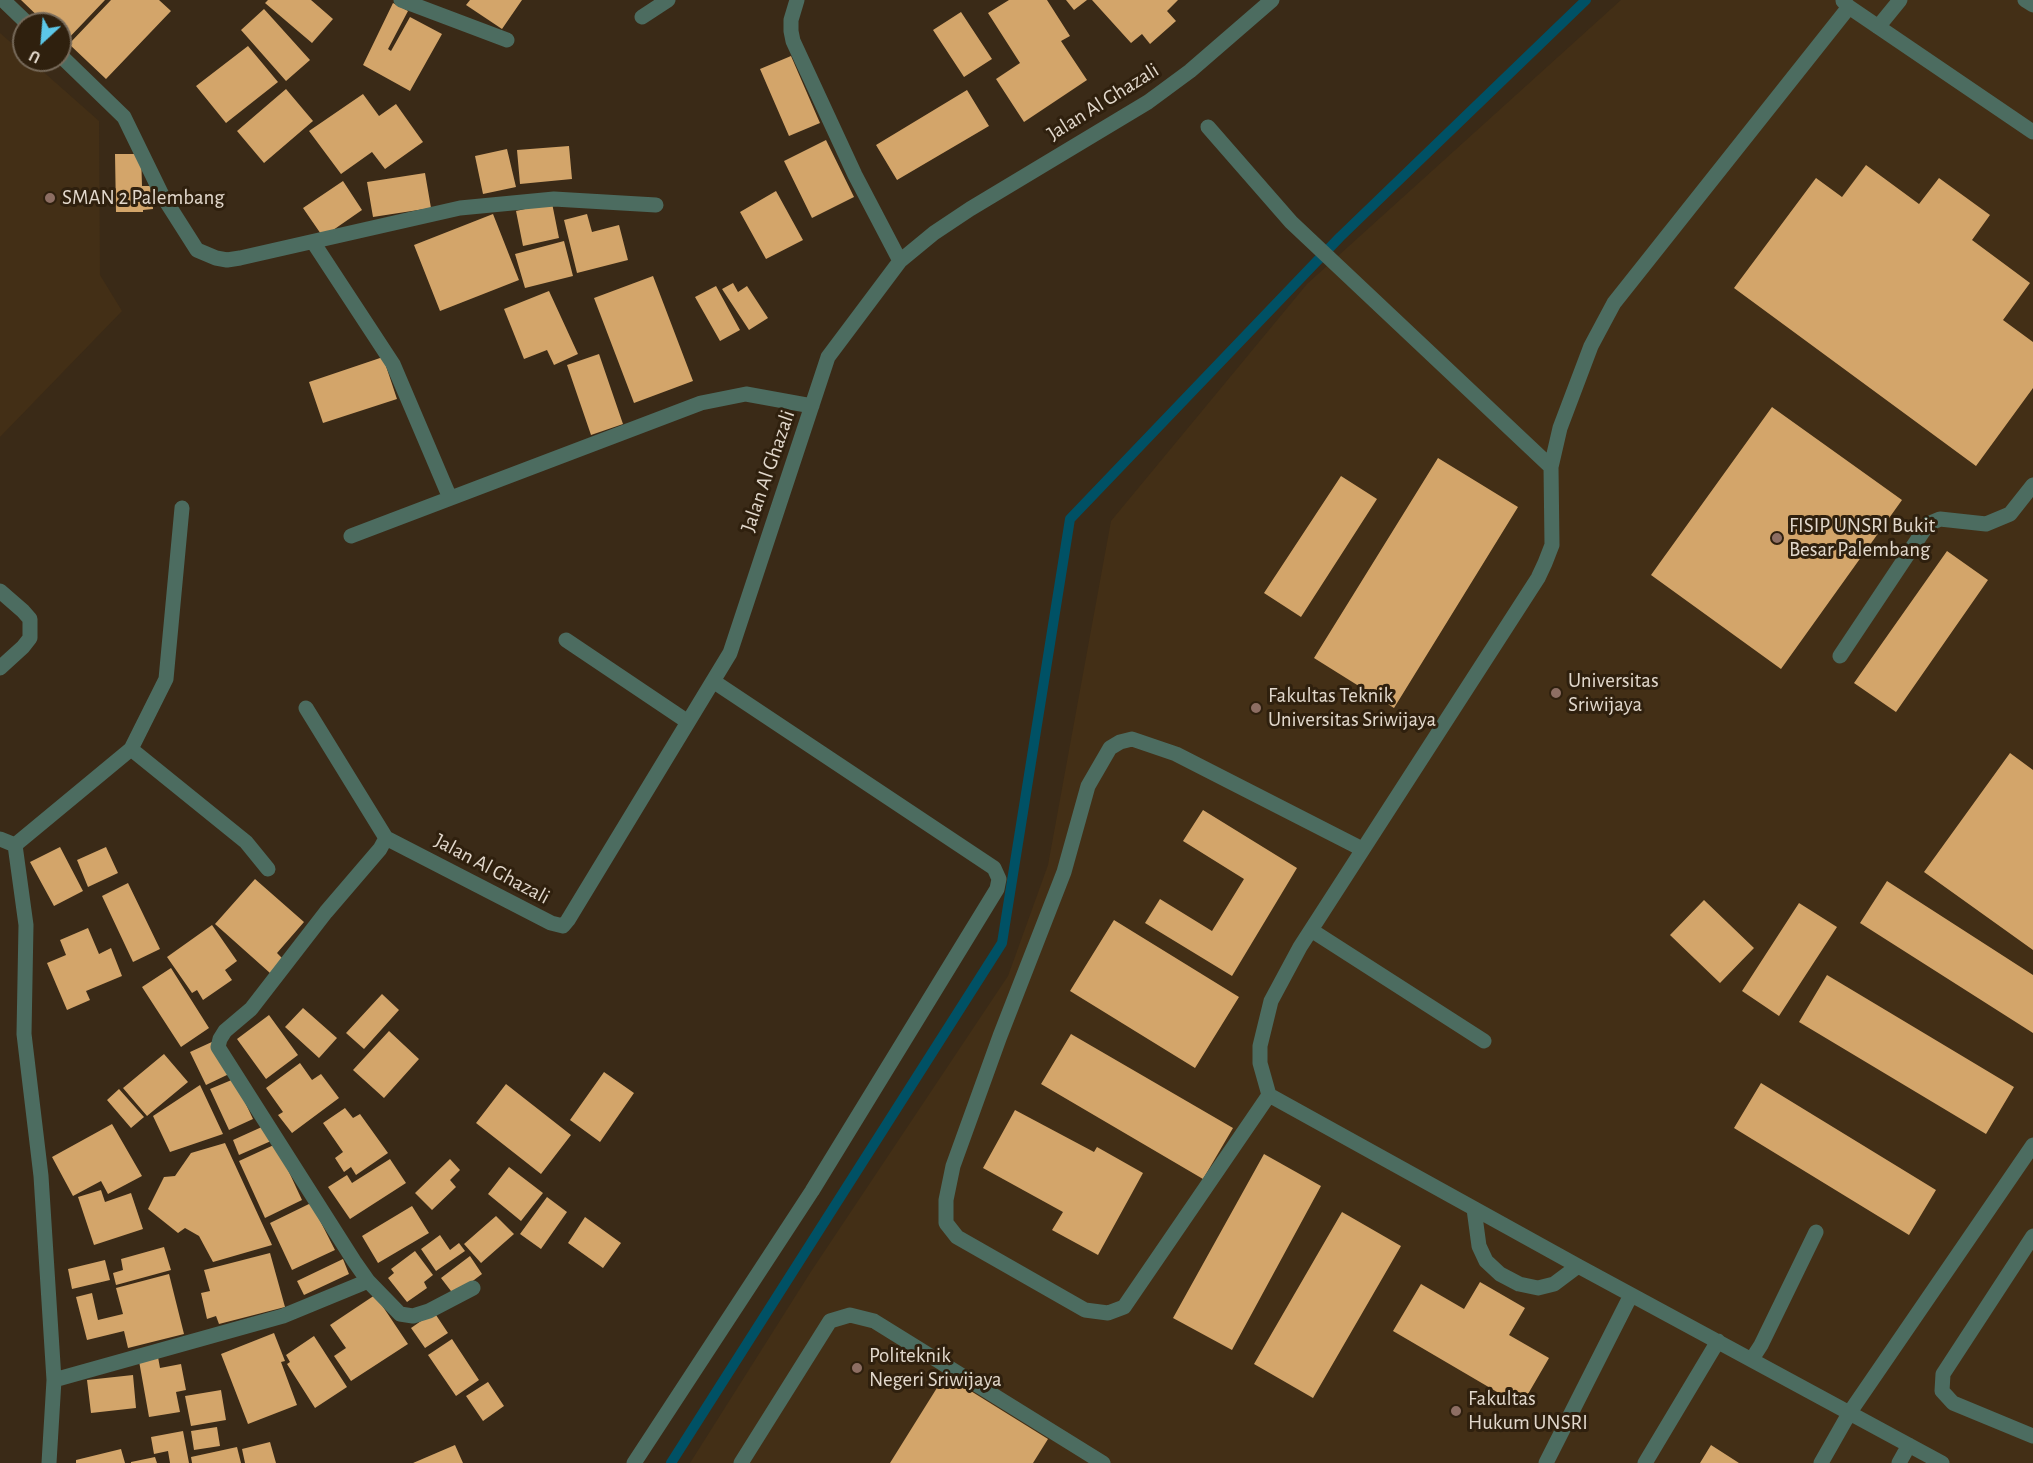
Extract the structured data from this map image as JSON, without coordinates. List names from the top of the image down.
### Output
{
  "streets": {
    "street": ["Jalan Al Ghazali"]
  },
  "places": [
    "SMAN 2 Palembang",
    "FISIP UNSRI Bukit Besar Palembang",
    "Universitas Sriwijaya",
    "Fakultas Teknik Universitas Sriwijaya",
    "Politeknik Negeri Sriwijaya",
    "Fakultas Hukum UNSRI"
  ],
  "north": "bottom left"
}
